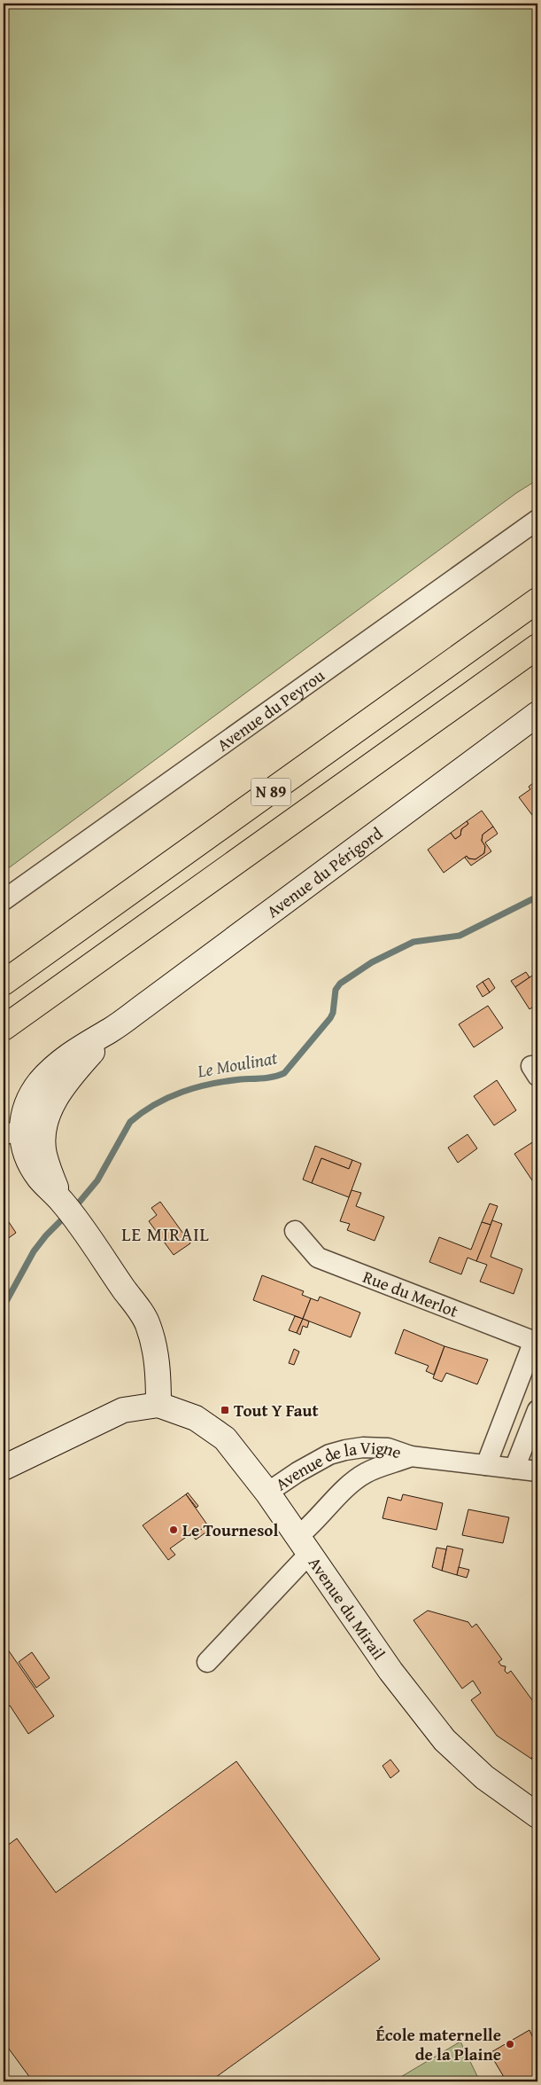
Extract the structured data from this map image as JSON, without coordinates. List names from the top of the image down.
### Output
{
  "streets": {
    "highway": ["N 89"],
    "street": [
      "Avenue du Peyrou",
      "Avenue du Périgord",
      "Rue du Merlot",
      "Avenue de la Vigne",
      "Avenue du Mirail"
    ]
  },
  "crossings": [
    ["Avenue du Périgord", "Avenue du Mirail"],
    ["Avenue de la Vigne", "Avenue du Mirail"]
  ],
  "districts": ["LE MIRAIL"],
  "water": ["Le Moulinat"],
  "places": {
    "transit": ["Tout Y Faut"],
    "other": ["Le Tournesol", "École maternelle de la Plaine"]
  }
}
